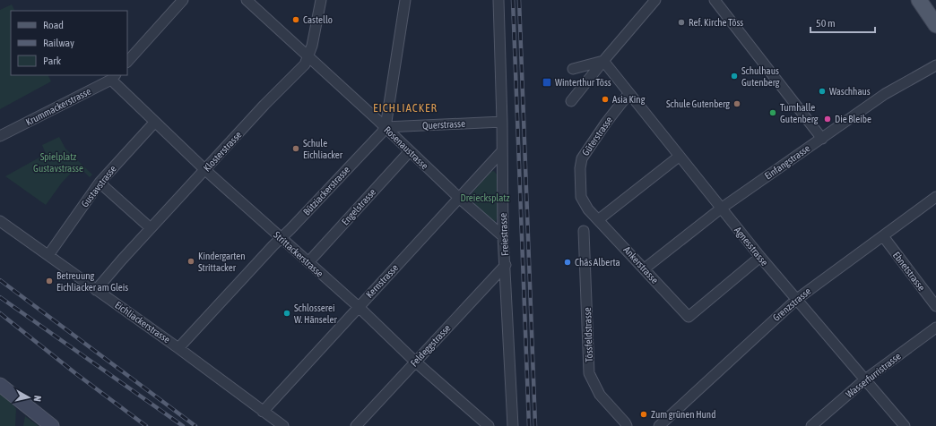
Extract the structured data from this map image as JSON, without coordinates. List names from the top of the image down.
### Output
{
  "streets": {
    "street": [
      "Krummackerstrasse",
      "Querstrasse",
      "Güterstrasse",
      "Rosenaustrasse",
      "Klosterstrasse",
      "Einfangstrasse",
      "Gustavstrasse",
      "Bütziackerstrasse",
      "Engelstrasse",
      "Freiestrasse",
      "Agnesstrasse",
      "Strittackerstrasse",
      "Ankerstrasse",
      "Ebnetstrasse",
      "Kernstrasse",
      "Grenzstrasse",
      "Eichliackerstrasse",
      "Tössfeldstrasse",
      "Feldeggstrasse",
      "Wasserfurristrasse"
    ]
  },
  "crossings": [
    ["Krummackerstrasse", "Strittackerstrasse"],
    ["Querstrasse", "Rosenaustrasse"],
    ["Querstrasse", "Bütziackerstrasse"],
    ["Querstrasse", "Freiestrasse"],
    ["Güterstrasse", "Agnesstrasse"],
    ["Güterstrasse", "Ankerstrasse"],
    ["Rosenaustrasse", "Klosterstrasse"],
    ["Rosenaustrasse", "Bütziackerstrasse"],
    ["Rosenaustrasse", "Engelstrasse"],
    ["Rosenaustrasse", "Freiestrasse"],
    ["Rosenaustrasse", "Kernstrasse"],
    ["Klosterstrasse", "Strittackerstrasse"],
    ["Klosterstrasse", "Eichliackerstrasse"],
    ["Einfangstrasse", "Agnesstrasse"],
    ["Einfangstrasse", "Ankerstrasse"],
    ["Gustavstrasse", "Strittackerstrasse"],
    ["Gustavstrasse", "Eichliackerstrasse"],
    ["Bütziackerstrasse", "Strittackerstrasse"],
    ["Bütziackerstrasse", "Eichliackerstrasse"],
    ["Engelstrasse", "Strittackerstrasse"],
    ["Freiestrasse", "Kernstrasse"],
    ["Freiestrasse", "Feldeggstrasse"],
    ["Agnesstrasse", "Ankerstrasse"],
    ["Agnesstrasse", "Grenzstrasse"],
    ["Agnesstrasse", "Wasserfurristrasse"],
    ["Strittackerstrasse", "Kernstrasse"],
    ["Strittackerstrasse", "Feldeggstrasse"],
    ["Ebnetstrasse", "Grenzstrasse"],
    ["Kernstrasse", "Eichliackerstrasse"]
  ],
  "districts": ["EICHLIACKER"],
  "parks": ["Spielplatz Gustavstrasse", "Dreiecksplatz"],
  "places": {
    "other": [
      "Castello",
      "Ref. Kirche Töss",
      "Schulhaus Gutenberg",
      "Waschhaus",
      "Asia King",
      "Schule Gutenberg",
      "Turnhalle Gutenberg",
      "Die Bleibe",
      "Schule Eichliacker",
      "Kindergarten Strittacker",
      "Chäs Alberta",
      "Betreuung Eichliacker am Gleis",
      "Schlosserei W. Hänseler",
      "Zum grünen Hund"
    ],
    "transit": ["Winterthur Töss"]
  },
  "legend": ["Road", "Railway", "Park"],
  "scale_bar": "50 m",
  "north": "right"
}
